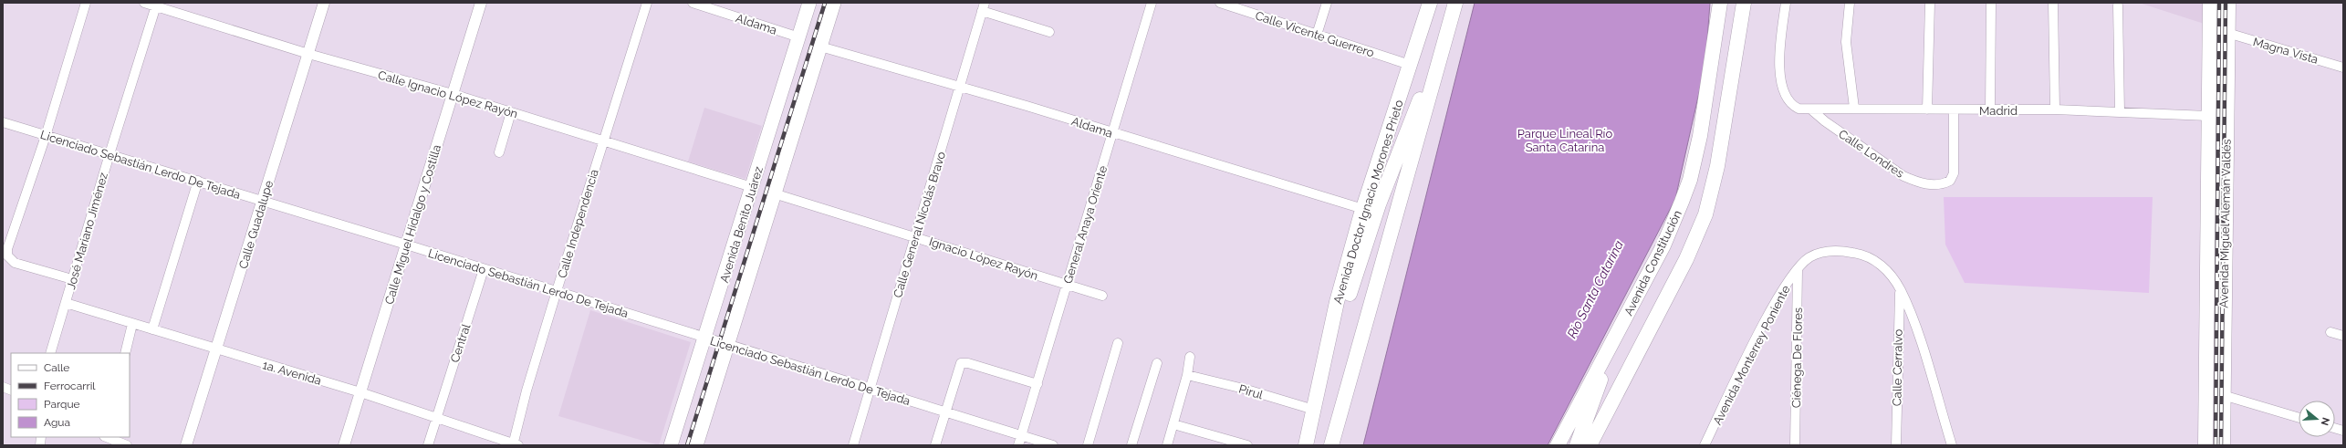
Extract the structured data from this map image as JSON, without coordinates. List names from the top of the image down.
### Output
{
  "streets": {
    "highway": ["Avenida Doctor Ignacio Morones Prieto", "Avenida Miguel Alemán Valdés", "Avenida Constitución"],
    "main road": ["Avenida Benito Juárez"],
    "street": [
      "Aldama",
      "Calle Vicente Guerrero",
      "Magna Vista",
      "Calle Ignacio López Rayón",
      "Madrid",
      "Calle Londres",
      "Licenciado Sebastián Lerdo De Tejada",
      "Calle Independencia",
      "Calle Guadalupe",
      "Calle Miguel Hidalgo y Costilla",
      "Calle General Nicolás Bravo",
      "General Anaya Oriente",
      "José Mariano Jiménez",
      "Ignacio López Rayón",
      "Central",
      "Avenida Monterrey Poniente",
      "Ciénega De Flores",
      "Calle Cerralvo",
      "1a. Avenida",
      "Pirul"
    ]
  },
  "crossings": [
    ["Aldama", "Avenida Doctor Ignacio Morones Prieto"],
    ["Aldama", "Avenida Benito Juárez"],
    ["Aldama", "Calle General Nicolás Bravo"],
    ["Aldama", "General Anaya Oriente"],
    ["Calle Vicente Guerrero", "Avenida Doctor Ignacio Morones Prieto"],
    ["Magna Vista", "Avenida Miguel Alemán Valdés"],
    ["Calle Ignacio López Rayón", "Calle Independencia"],
    ["Calle Ignacio López Rayón", "Calle Guadalupe"],
    ["Calle Ignacio López Rayón", "Calle Miguel Hidalgo y Costilla"],
    ["Calle Ignacio López Rayón", "Avenida Benito Juárez"],
    ["Calle Ignacio López Rayón", "José Mariano Jiménez"],
    ["Madrid", "Calle Londres"],
    ["Madrid", "Avenida Miguel Alemán Valdés"],
    ["Licenciado Sebastián Lerdo De Tejada", "Calle Independencia"],
    ["Licenciado Sebastián Lerdo De Tejada", "Calle Guadalupe"],
    ["Licenciado Sebastián Lerdo De Tejada", "Calle Miguel Hidalgo y Costilla"],
    ["Licenciado Sebastián Lerdo De Tejada", "Avenida Benito Juárez"],
    ["Licenciado Sebastián Lerdo De Tejada", "Calle General Nicolás Bravo"],
    ["Licenciado Sebastián Lerdo De Tejada", "General Anaya Oriente"],
    ["Licenciado Sebastián Lerdo De Tejada", "José Mariano Jiménez"],
    ["Licenciado Sebastián Lerdo De Tejada", "Central"],
    ["Avenida Doctor Ignacio Morones Prieto", "Pirul"],
    ["Calle Independencia", "1a. Avenida"],
    ["Calle Guadalupe", "1a. Avenida"],
    ["Calle Miguel Hidalgo y Costilla", "1a. Avenida"],
    ["Avenida Benito Juárez", "Ignacio López Rayón"],
    ["Calle General Nicolás Bravo", "Ignacio López Rayón"],
    ["General Anaya Oriente", "Ignacio López Rayón"],
    ["José Mariano Jiménez", "1a. Avenida"],
    ["Central", "1a. Avenida"],
    ["Avenida Monterrey Poniente", "Ciénega De Flores"],
    ["Avenida Monterrey Poniente", "Calle Cerralvo"]
  ],
  "water": ["Río Santa Catarina"],
  "parks": ["Parque Lineal Río Santa Catarina"],
  "legend": [
    "Calle",
    "Ferrocarril",
    "Parque",
    "Agua"
  ],
  "north": "right"
}
